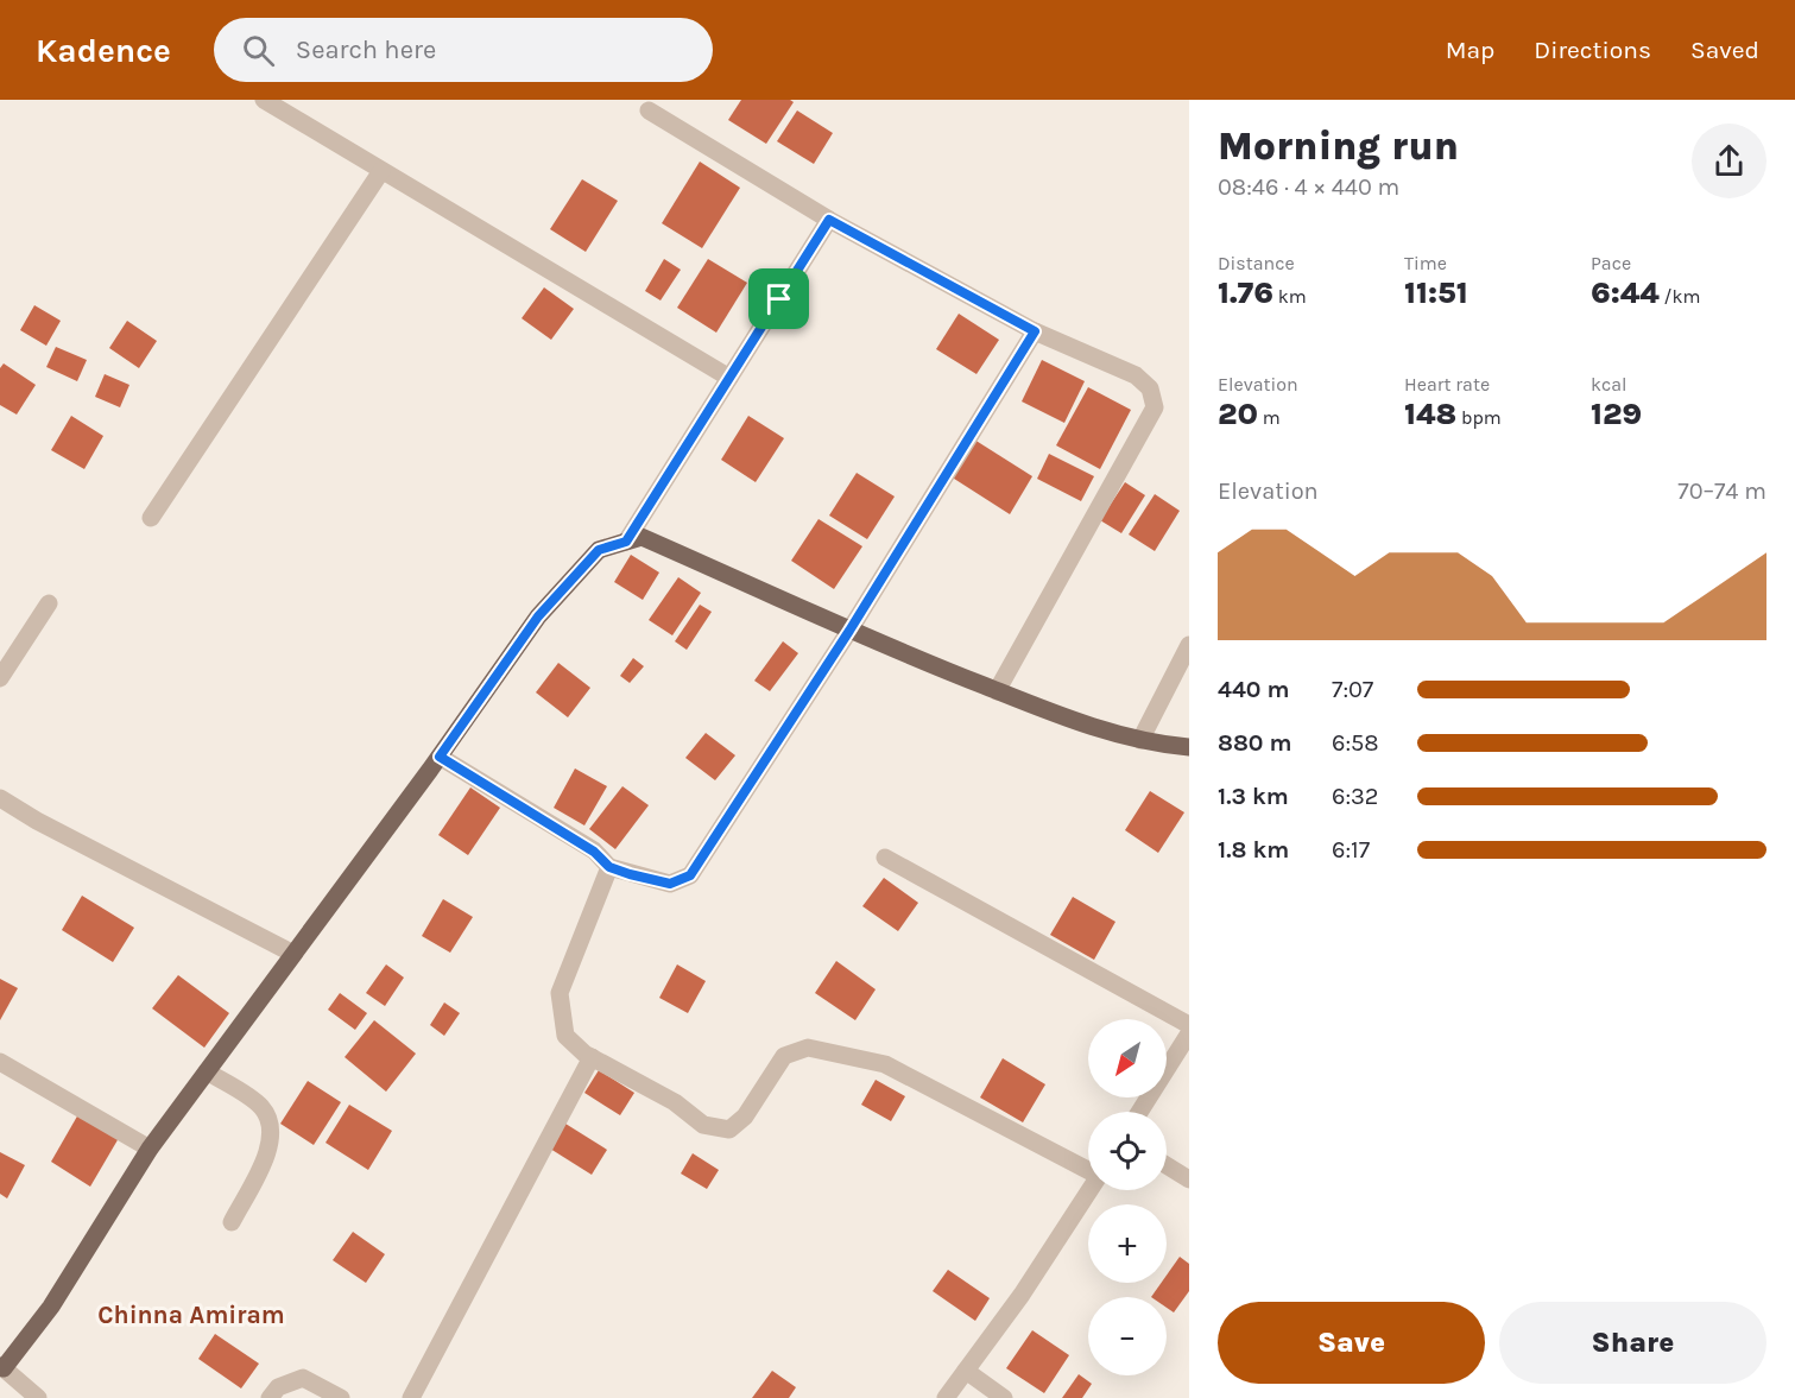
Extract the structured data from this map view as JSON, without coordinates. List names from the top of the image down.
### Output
{
  "districts": ["Chinna Amiram"],
  "north": "bottom left",
  "page": {
    "header": "Kadence",
    "search": "Search here",
    "nav": ["Map", "Directions", "Saved"],
    "heading": ["Morning run", "08:46 · 4 × 440 m"],
    "stats": [
      ["Distance", "1.76 km"],
      ["Time", "11:51"],
      ["Pace", "6:44 /km"],
      ["Elevation", "20 m"],
      ["Heart rate", "148 bpm"],
      ["kcal", "129"]
    ],
    "chart": ["Elevation", "70–74 m"],
    "list": [
      {
        "name": "440 m",
        "note": "7:07"
      },
      {
        "name": "880 m",
        "note": "6:58"
      },
      {
        "name": "1.3 km",
        "note": "6:32"
      },
      {
        "name": "1.8 km",
        "note": "6:17"
      }
    ],
    "map_buttons": ["+", "−"],
    "buttons": ["Save", "Share"]
  }
}
